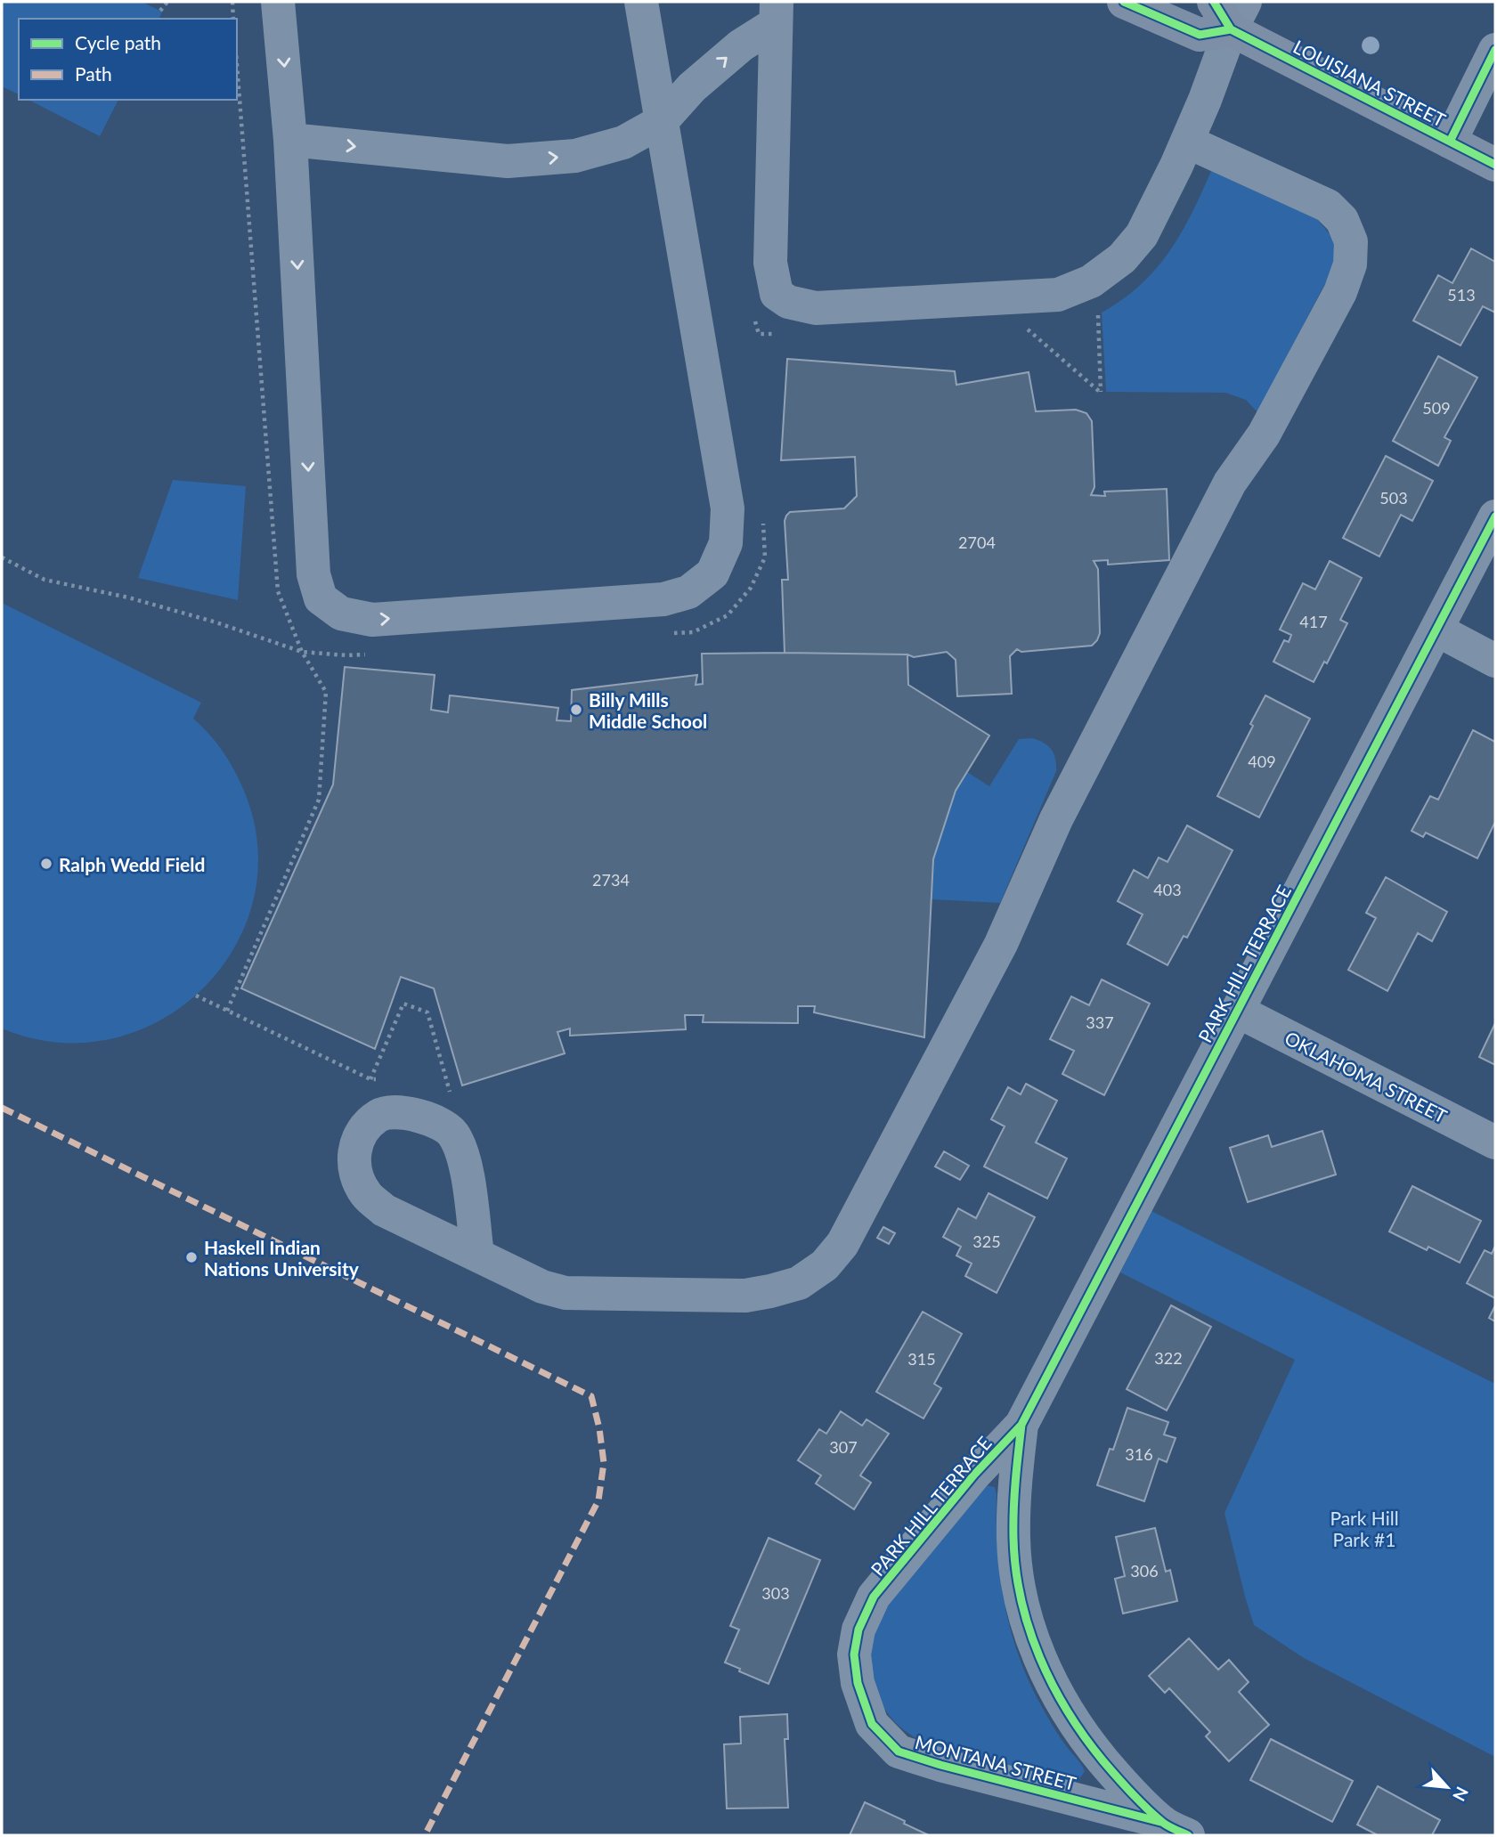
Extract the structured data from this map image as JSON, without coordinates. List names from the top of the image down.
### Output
{
  "streets": {
    "main road": ["LOUISIANA STREET"],
    "street": ["PARK HILL TERRACE", "OKLAHOMA STREET", "MONTANA STREET"]
  },
  "crossings": [
    ["PARK HILL TERRACE", "OKLAHOMA STREET"],
    ["PARK HILL TERRACE", "MONTANA STREET"]
  ],
  "parks": ["Park Hill Park #1"],
  "places": ["Billy Mills Middle School", "Ralph Wedd Field", "Haskell Indian Nations University"],
  "house_numbers": [
    "513",
    "509",
    "503",
    "2704",
    "417",
    "409",
    "2734",
    "403",
    "337",
    "325",
    "322",
    "315",
    "307",
    "316",
    "306",
    "303"
  ],
  "legend": ["Cycle path", "Path"],
  "north": "bottom right"
}
